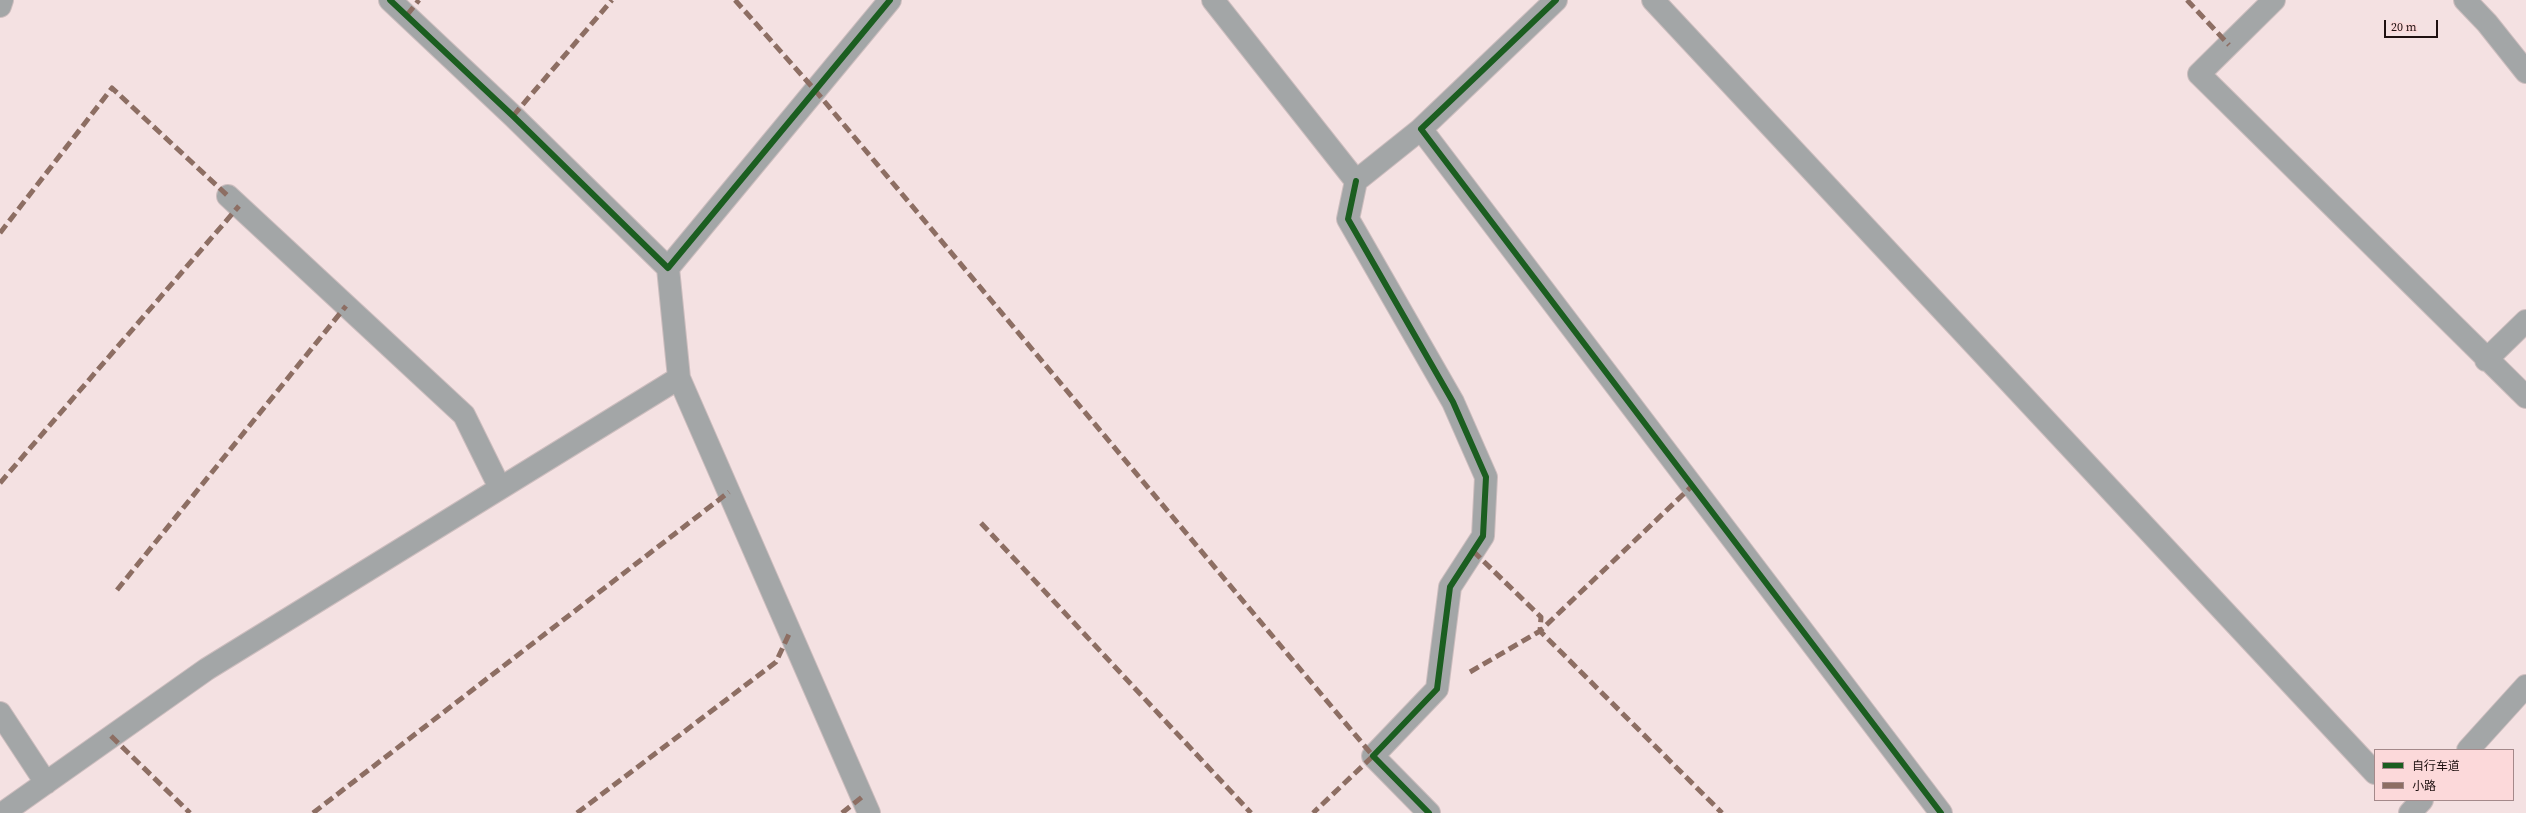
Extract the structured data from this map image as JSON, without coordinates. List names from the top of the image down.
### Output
{
  "legend": ["自行车道", "小路"],
  "scale_bar": "20 m"
}
